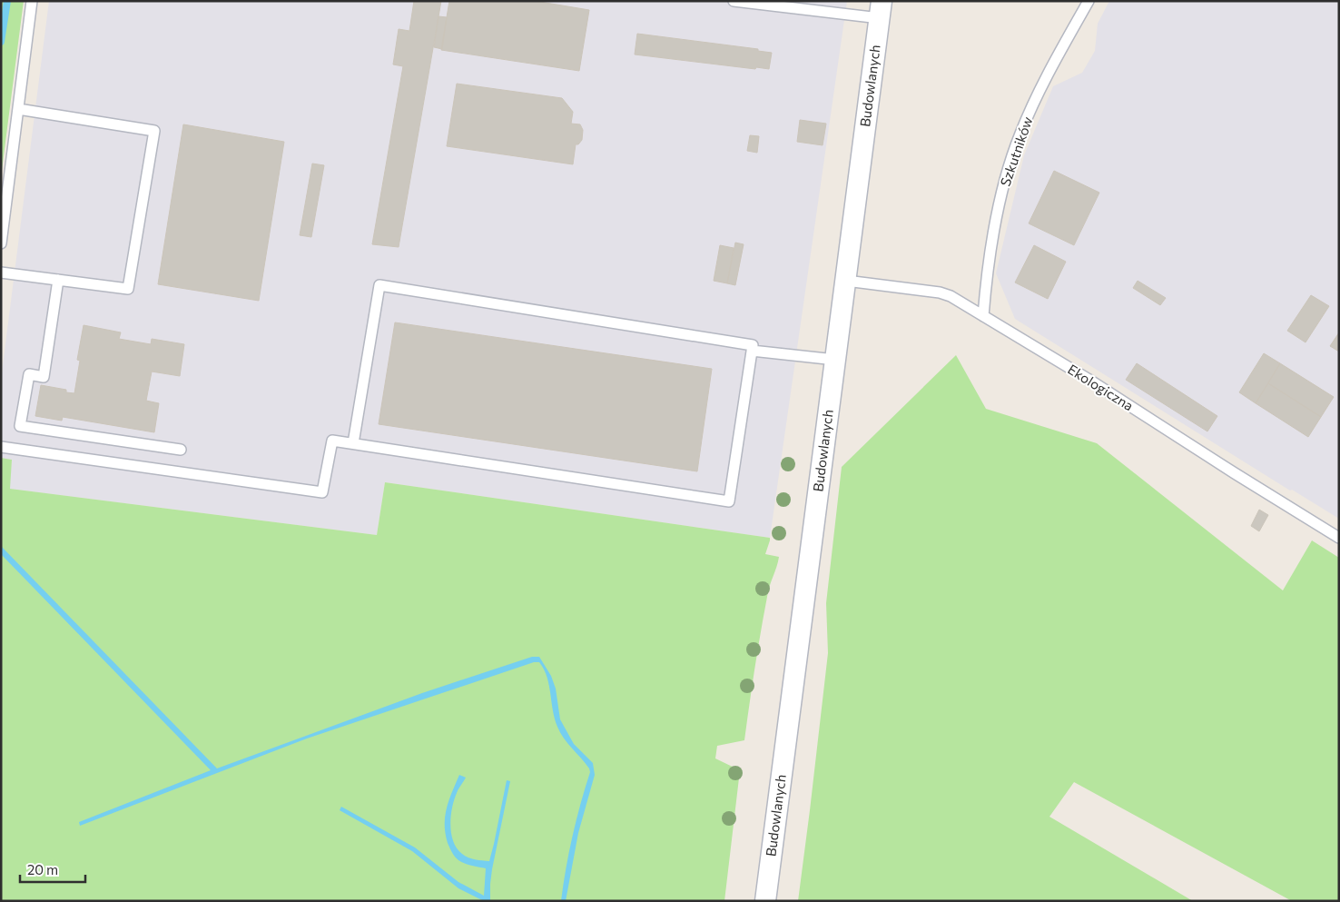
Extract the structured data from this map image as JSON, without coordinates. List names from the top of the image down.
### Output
{
  "streets": {
    "street": ["Budowlanych"],
    "lane": ["Szkutników", "Ekologiczna"]
  },
  "crossings": [
    ["Budowlanych", "Ekologiczna"],
    ["Szkutników", "Ekologiczna"]
  ],
  "scale_bar": "20 m"
}
